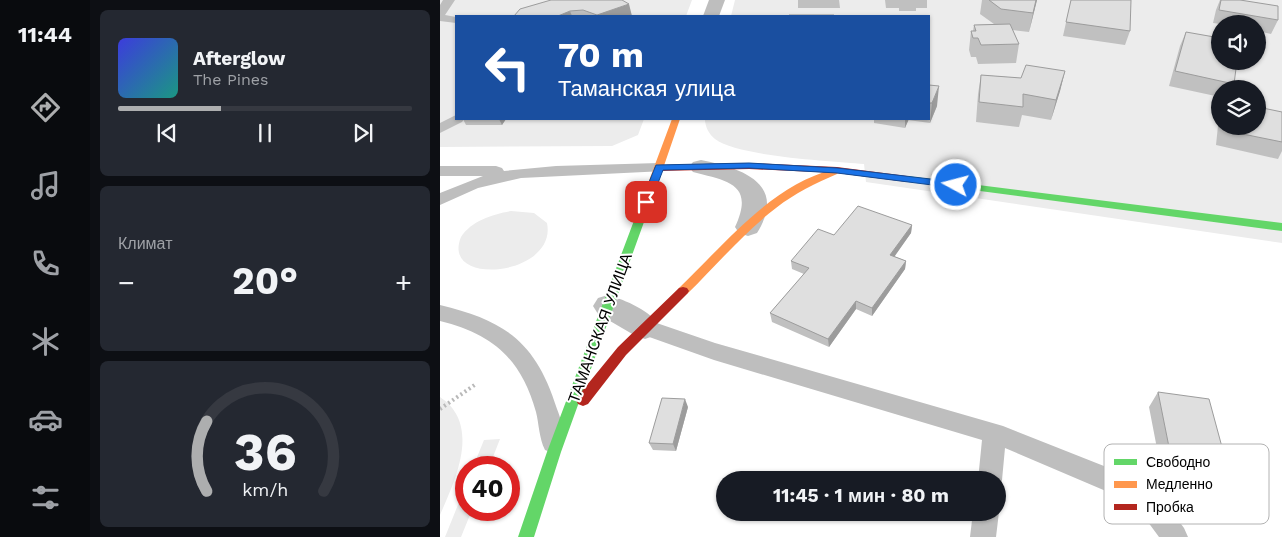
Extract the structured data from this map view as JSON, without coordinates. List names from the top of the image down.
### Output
{
  "streets": {
    "street": ["ТАМАНСКАЯ УЛИЦА"]
  },
  "legend": ["Свободно", "Медленно", "Пробка"],
  "page": {
    "tabs": "11:44",
    "turn": ["70 m", "Таманская улица"],
    "song": ["Afterglow", "The Pines"],
    "tile": "Климат",
    "heat": ["−", "20°", "+"],
    "limit": "40",
    "trip": "11:45 · 1 мин · 80 m",
    "gauge": ["36", "km/h"]
  }
}
